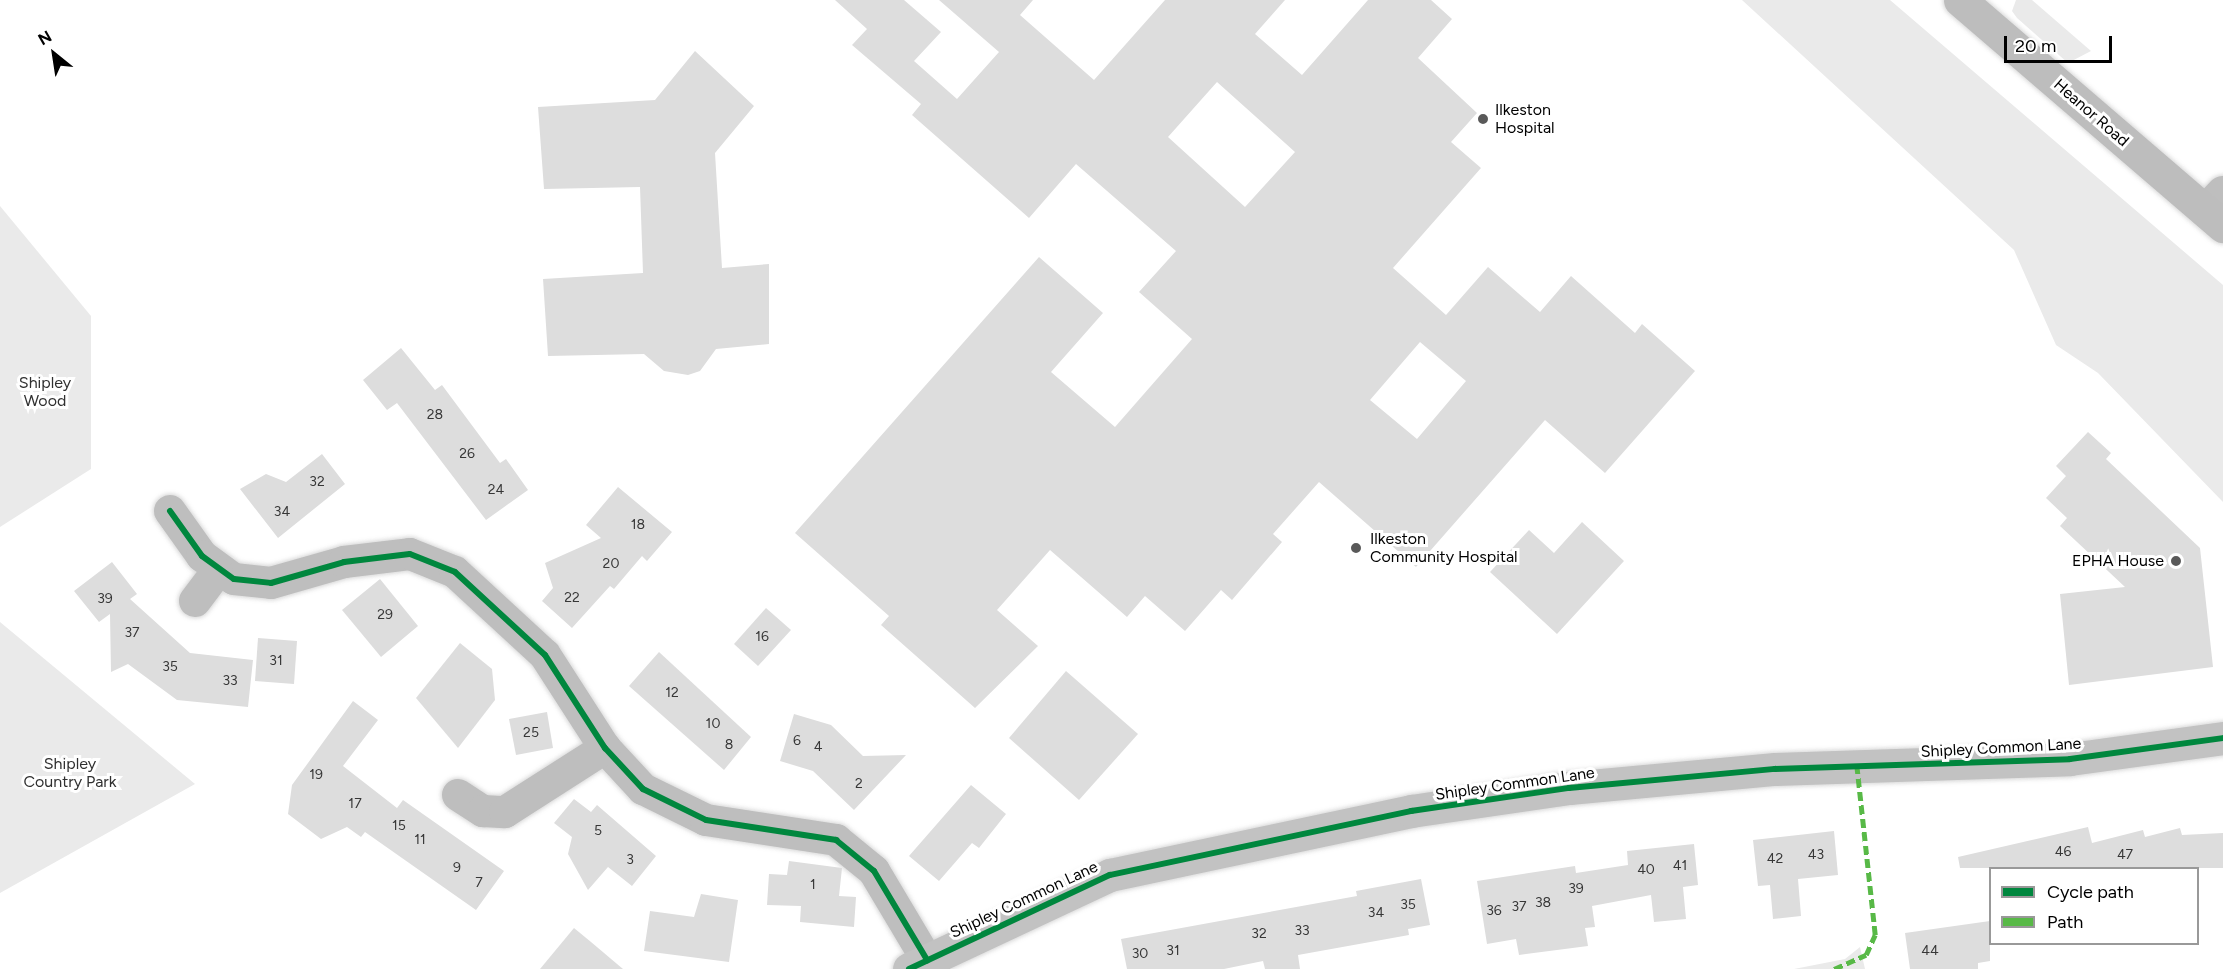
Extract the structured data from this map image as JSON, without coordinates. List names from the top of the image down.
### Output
{
  "streets": {
    "main road": ["Heanor Road"],
    "street": ["Shipley Common Lane"]
  },
  "parks": ["Shipley Wood", "Shipley Country Park"],
  "places": ["Ilkeston Hospital", "Ilkeston Community Hospital", "EPHA House"],
  "house_numbers": [
    "28",
    "26",
    "32",
    "24",
    "34",
    "18",
    "20",
    "22",
    "39",
    "29",
    "37",
    "16",
    "31",
    "35",
    "33",
    "12",
    "10",
    "25",
    "6",
    "8",
    "4",
    "19",
    "2",
    "17",
    "15",
    "5",
    "11",
    "46",
    "43",
    "47",
    "42",
    "3",
    "41",
    "9",
    "40",
    "7",
    "1",
    "39",
    "38",
    "35",
    "37",
    "36",
    "34",
    "33",
    "32",
    "31",
    "44",
    "30"
  ],
  "legend": ["Cycle path", "Path"],
  "scale_bar": "20 m",
  "north": "top left"
}
